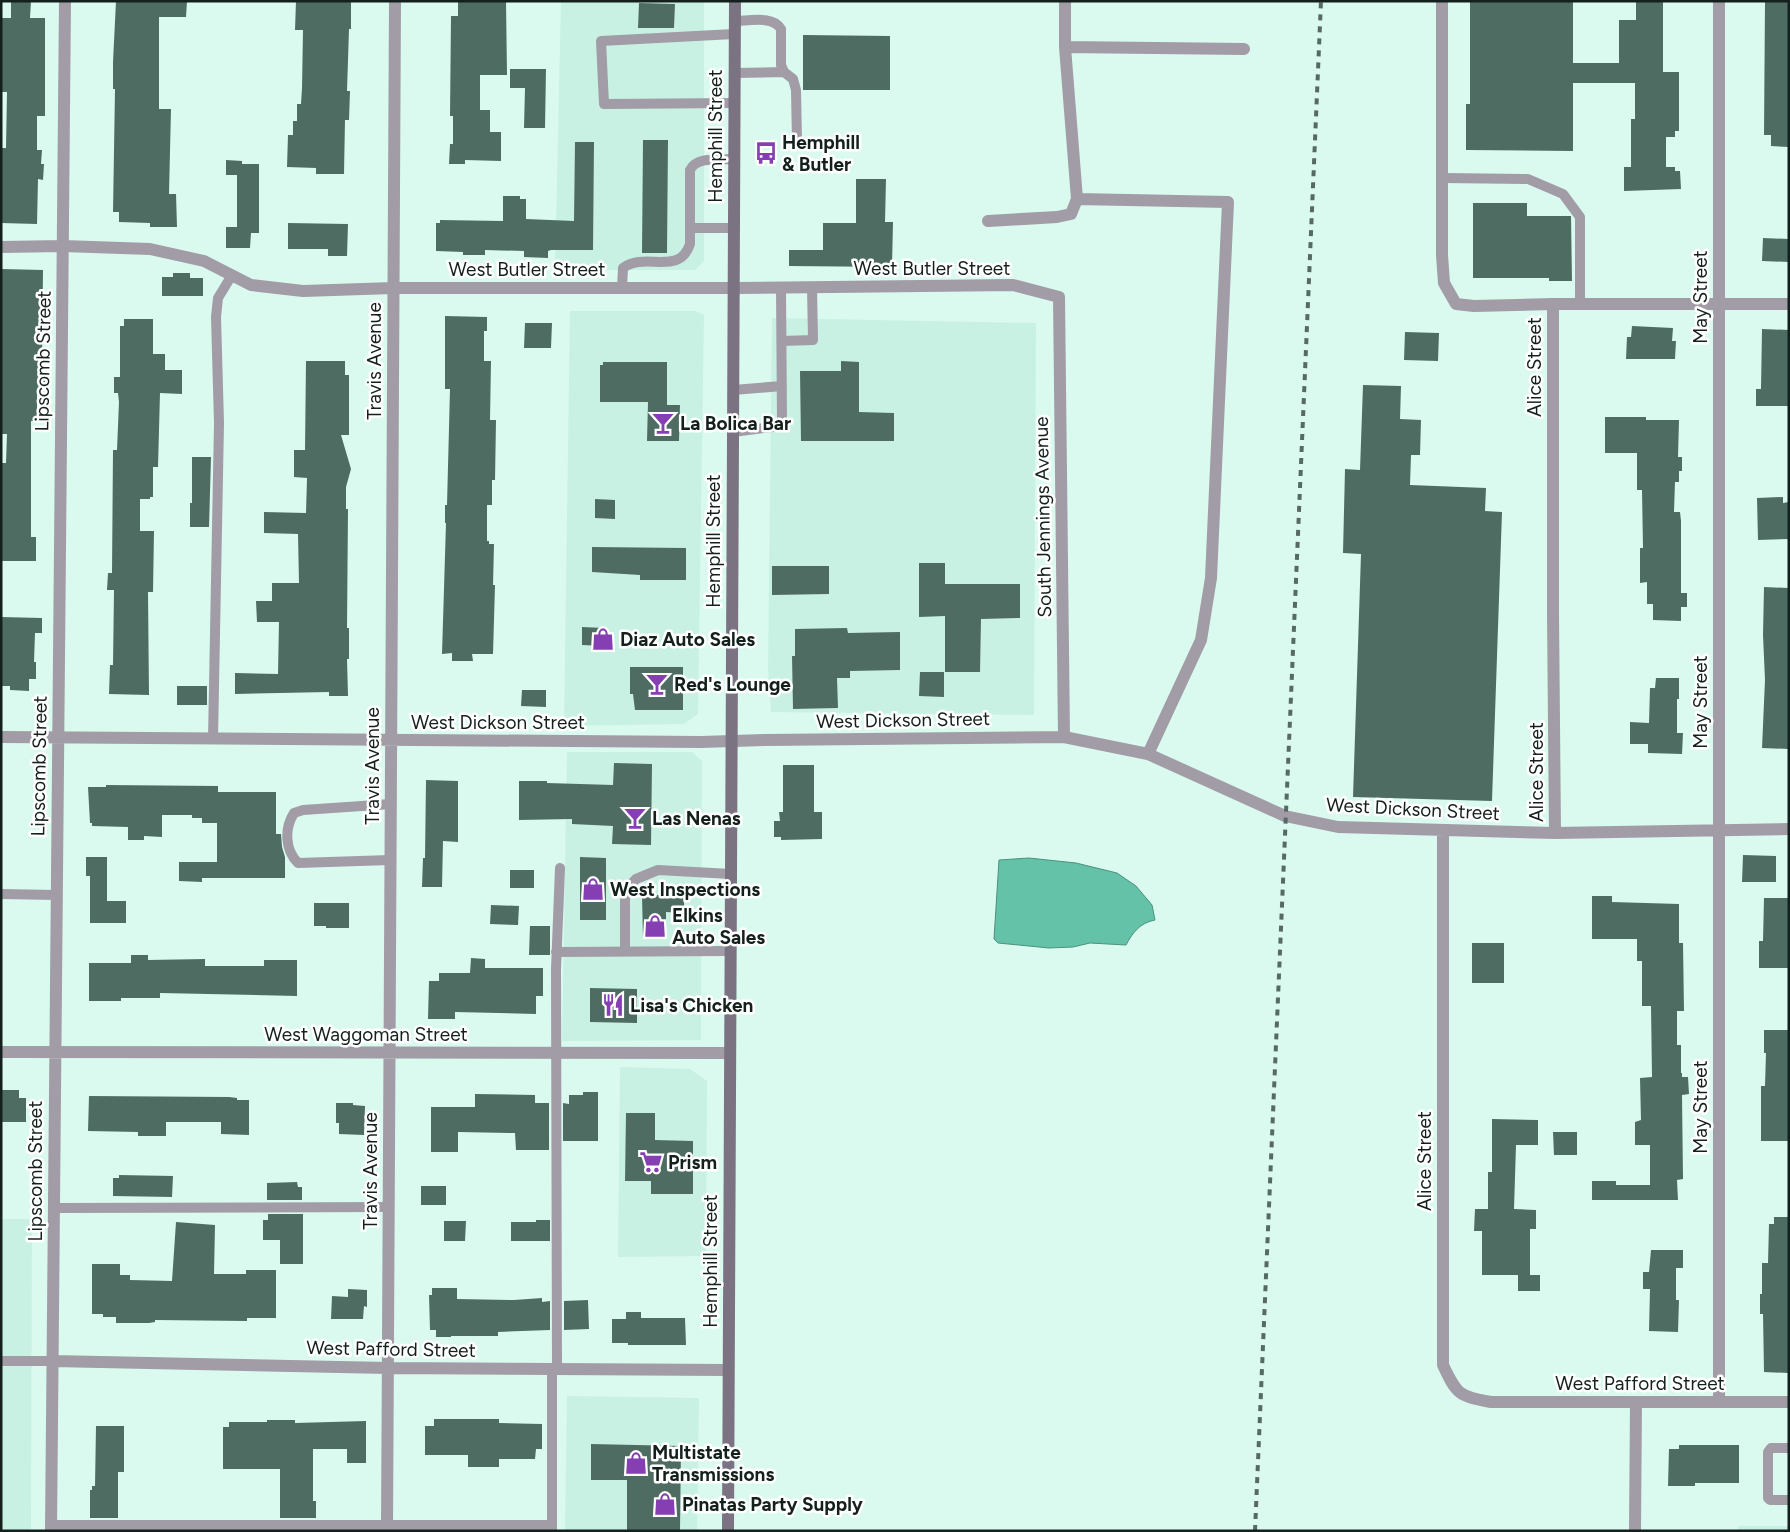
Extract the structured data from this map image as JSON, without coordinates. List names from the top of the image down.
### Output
{
  "streets": {
    "main road": ["Hemphill Street"],
    "street": [
      "West Butler Street",
      "May Street",
      "Lipscomb Street",
      "Travis Avenue",
      "Alice Street",
      "South Jennings Avenue",
      "West Dickson Street",
      "West Waggoman Street",
      "West Pafford Street"
    ]
  },
  "crossings": [
    ["Hemphill Street", "West Butler Street"],
    ["Hemphill Street", "West Dickson Street"],
    ["Hemphill Street", "West Waggoman Street"],
    ["Hemphill Street", "West Pafford Street"],
    ["West Butler Street", "Lipscomb Street"],
    ["West Butler Street", "Travis Avenue"],
    ["West Butler Street", "South Jennings Avenue"],
    ["May Street", "West Dickson Street"],
    ["May Street", "West Pafford Street"],
    ["Lipscomb Street", "West Dickson Street"],
    ["Lipscomb Street", "West Waggoman Street"],
    ["Lipscomb Street", "West Pafford Street"],
    ["Travis Avenue", "West Dickson Street"],
    ["Travis Avenue", "West Waggoman Street"],
    ["Travis Avenue", "West Pafford Street"],
    ["Alice Street", "West Dickson Street"],
    ["Alice Street", "West Pafford Street"],
    ["South Jennings Avenue", "West Dickson Street"]
  ],
  "places": {
    "bus stop": ["Hemphill & Butler"],
    "bar": ["La Bolica Bar", "Red's Lounge", "Las Nenas"],
    "shop": [
      "Diaz Auto Sales",
      "West Inspections",
      "Elkins Auto Sales",
      "Multistate Transmissions",
      "Pinatas Party Supply"
    ],
    "restaurant": ["Lisa's Chicken"],
    "supermarket": ["Prism"]
  }
}
